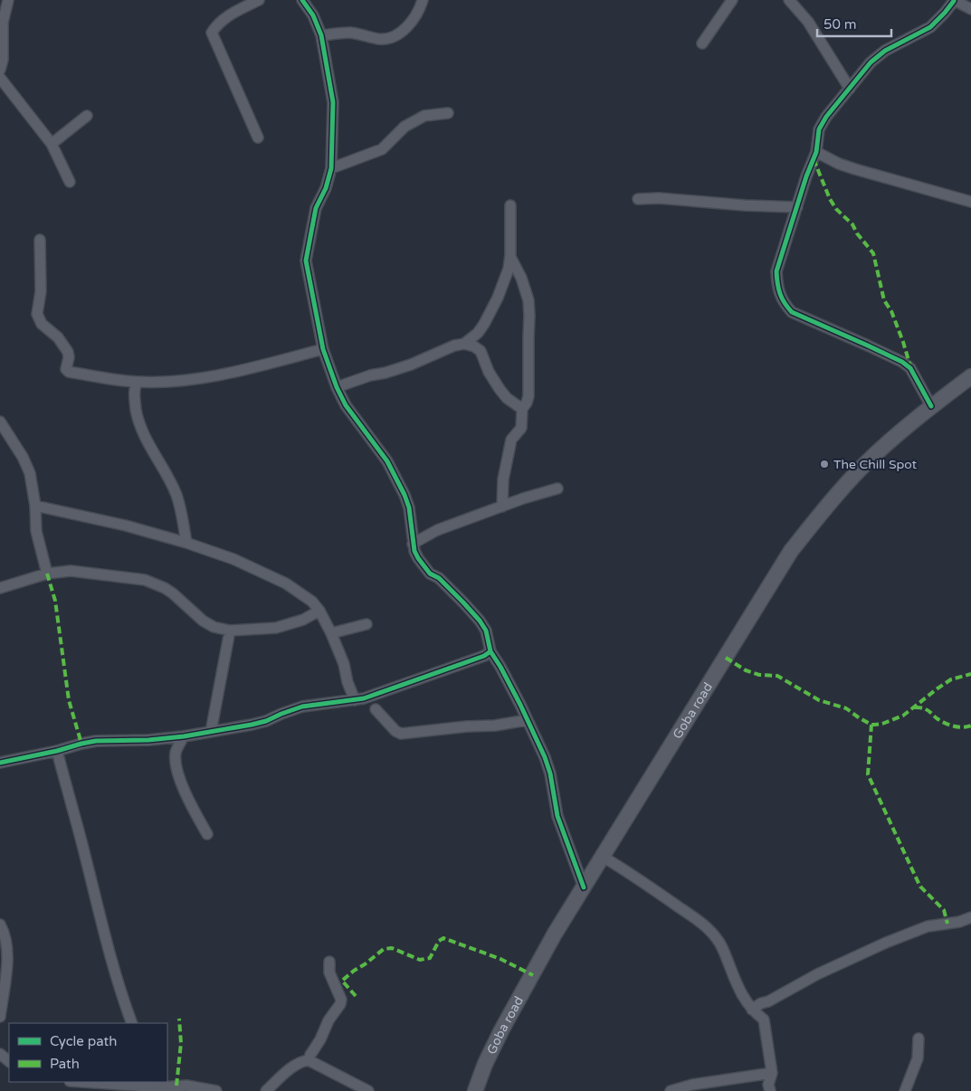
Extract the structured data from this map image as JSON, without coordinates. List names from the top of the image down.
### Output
{
  "streets": {
    "main road": ["Goba road"]
  },
  "places": ["The Chill Spot"],
  "legend": ["Cycle path", "Path"],
  "scale_bar": "50 m"
}
